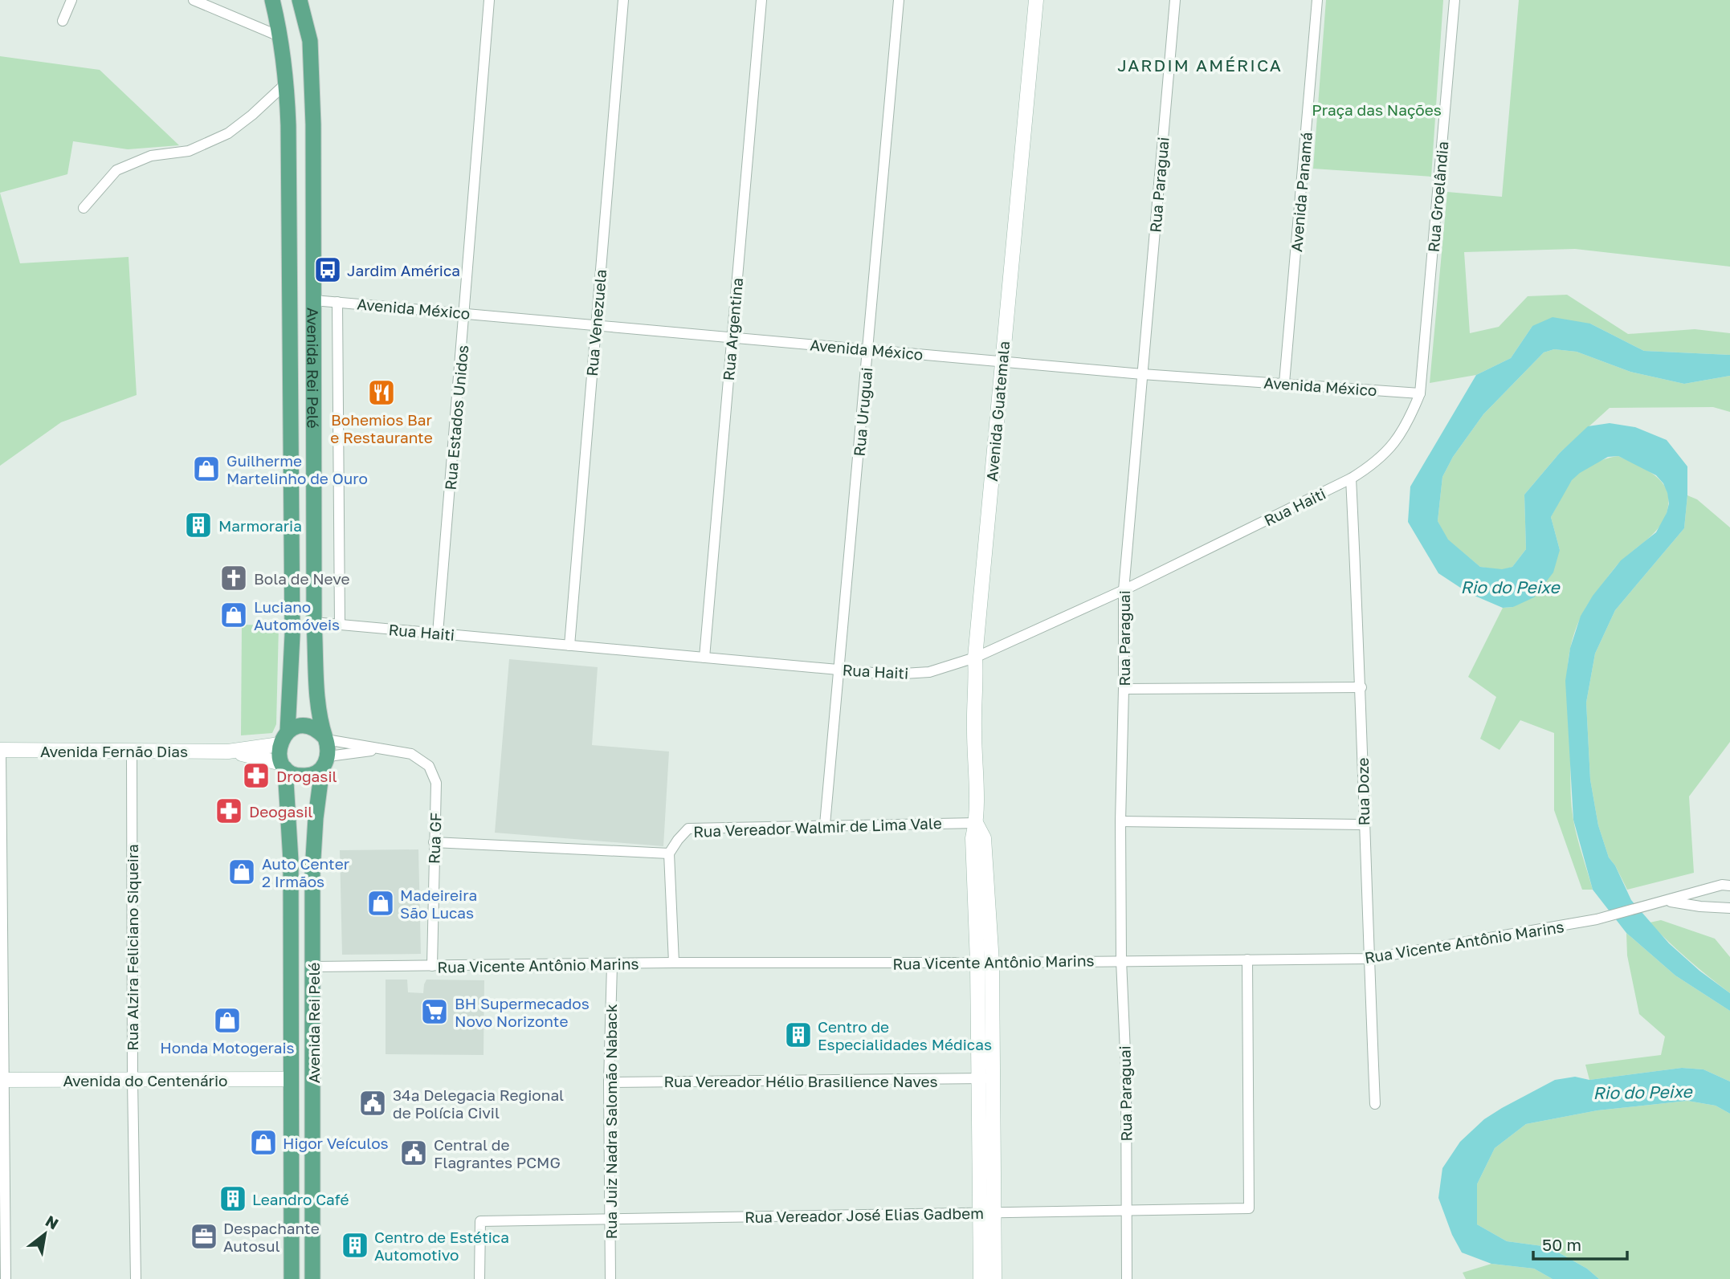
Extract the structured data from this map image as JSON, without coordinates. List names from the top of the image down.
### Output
{
  "streets": {
    "main road": ["Avenida Rei Pelé"],
    "street": [
      "Rua Paraguai",
      "Avenida Panamá",
      "Rua Groelândia",
      "Avenida México",
      "Rua Venezuela",
      "Rua Argentina",
      "Avenida Guatemala",
      "Rua Uruguai",
      "Rua Estados Unidos",
      "Rua Haiti",
      "Avenida Fernão Dias",
      "Rua Doze",
      "Rua Vereador Walmir de Lima Vale",
      "Rua GF",
      "Rua Vicente Antônio Marins",
      "Rua Alzira Feliciano Siqueira",
      "Avenida do Centenário",
      "Rua Vereador Hélio Brasilience Naves",
      "Rua Juiz Nadra Salomão Naback",
      "Rua Vereador José Elias Gadbem"
    ]
  },
  "crossings": [
    ["Rua Paraguai", "Avenida México"],
    ["Rua Paraguai", "Rua Haiti"],
    ["Rua Paraguai", "Rua Vicente Antônio Marins"],
    ["Rua Paraguai", "Rua Vereador José Elias Gadbem"],
    ["Avenida Panamá", "Avenida México"],
    ["Rua Groelândia", "Avenida México"],
    ["Rua Groelândia", "Rua Haiti"],
    ["Avenida México", "Rua Venezuela"],
    ["Avenida México", "Rua Argentina"],
    ["Avenida México", "Avenida Rei Pelé"],
    ["Avenida México", "Avenida Guatemala"],
    ["Avenida México", "Rua Uruguai"],
    ["Avenida México", "Rua Estados Unidos"],
    ["Avenida México", "Rua Haiti"],
    ["Rua Venezuela", "Rua Haiti"],
    ["Rua Argentina", "Rua Haiti"],
    ["Avenida Rei Pelé", "Rua Haiti"],
    ["Avenida Rei Pelé", "Avenida Fernão Dias"],
    ["Avenida Rei Pelé", "Rua GF"],
    ["Avenida Rei Pelé", "Rua Vicente Antônio Marins"],
    ["Avenida Rei Pelé", "Avenida do Centenário"],
    ["Avenida Guatemala", "Rua Haiti"],
    ["Avenida Guatemala", "Rua Vereador Walmir de Lima Vale"],
    ["Avenida Guatemala", "Rua Vicente Antônio Marins"],
    ["Avenida Guatemala", "Rua Vereador Hélio Brasilience Naves"],
    ["Avenida Guatemala", "Rua Vereador José Elias Gadbem"],
    ["Rua Uruguai", "Rua Haiti"],
    ["Rua Uruguai", "Rua Vereador Walmir de Lima Vale"],
    ["Rua Estados Unidos", "Rua Haiti"],
    ["Rua Haiti", "Rua Doze"],
    ["Avenida Fernão Dias", "Rua GF"],
    ["Avenida Fernão Dias", "Rua Alzira Feliciano Siqueira"],
    ["Rua Doze", "Rua Vicente Antônio Marins"],
    ["Rua GF", "Rua Vicente Antônio Marins"],
    ["Rua Vicente Antônio Marins", "Rua Juiz Nadra Salomão Naback"],
    ["Rua Vicente Antônio Marins", "Rua Vereador José Elias Gadbem"],
    ["Rua Alzira Feliciano Siqueira", "Avenida do Centenário"],
    ["Rua Vereador Hélio Brasilience Naves", "Rua Juiz Nadra Salomão Naback"],
    ["Rua Juiz Nadra Salomão Naback", "Rua Vereador José Elias Gadbem"]
  ],
  "districts": ["JARDIM AMÉRICA"],
  "water": ["Rio do Peixe"],
  "parks": ["Praça das Nações"],
  "places": {
    "bus stop": ["Jardim América"],
    "restaurant": ["Bohemios Bar e Restaurante"],
    "shop": [
      "Guilherme Martelinho de Ouro",
      "Luciano Automóveis",
      "Auto Center 2 Irmãos",
      "Madeireira São Lucas",
      "Honda Motogerais",
      "Higor Veículos"
    ],
    "building": [
      "Marmoraria",
      "Centro de Especialidades Médicas",
      "Leandro Café",
      "Centro de Estética Automotivo"
    ],
    "church": ["Bola de Neve"],
    "pharmacy": ["Drogasil", "Deogasil"],
    "supermarket": ["BH Supermecados Novo Norizonte"],
    "public building": ["34ª Delegacia Regional de Polícia Civil", "Central de Flagrantes PCMG"],
    "office": ["Despachante Autosul"]
  },
  "scale_bar": "50 m",
  "north": "top right"
}
